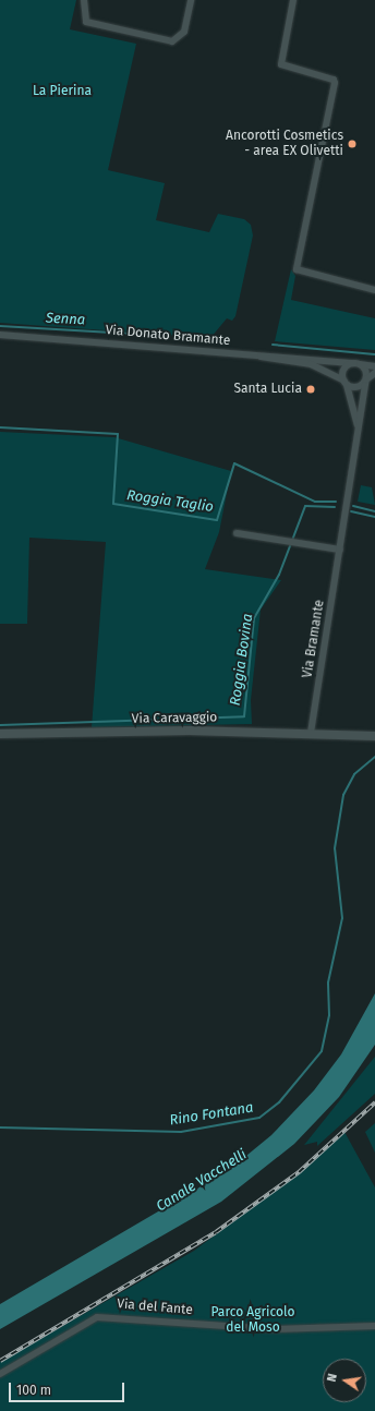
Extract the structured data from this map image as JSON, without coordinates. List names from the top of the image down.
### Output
{
  "streets": {
    "street": [
      "Via Donato Bramante",
      "Via Bramante",
      "Via Caravaggio",
      "Via del Fante"
    ]
  },
  "crossings": [
    ["Via Donato Bramante", "Via Bramante"],
    ["Via Bramante", "Via Caravaggio"]
  ],
  "water": [
    "Senna",
    "Roggia Taglio",
    "Roggia Bovina",
    "Rino Fontana",
    "Canale Vacchelli"
  ],
  "parks": ["La Pierina", "Parco Agricolo del Moso"],
  "places": ["Ancorotti Cosmetics - area EX Olivetti", "Santa Lucia"],
  "scale_bar": "100 m",
  "north": "left"
}
